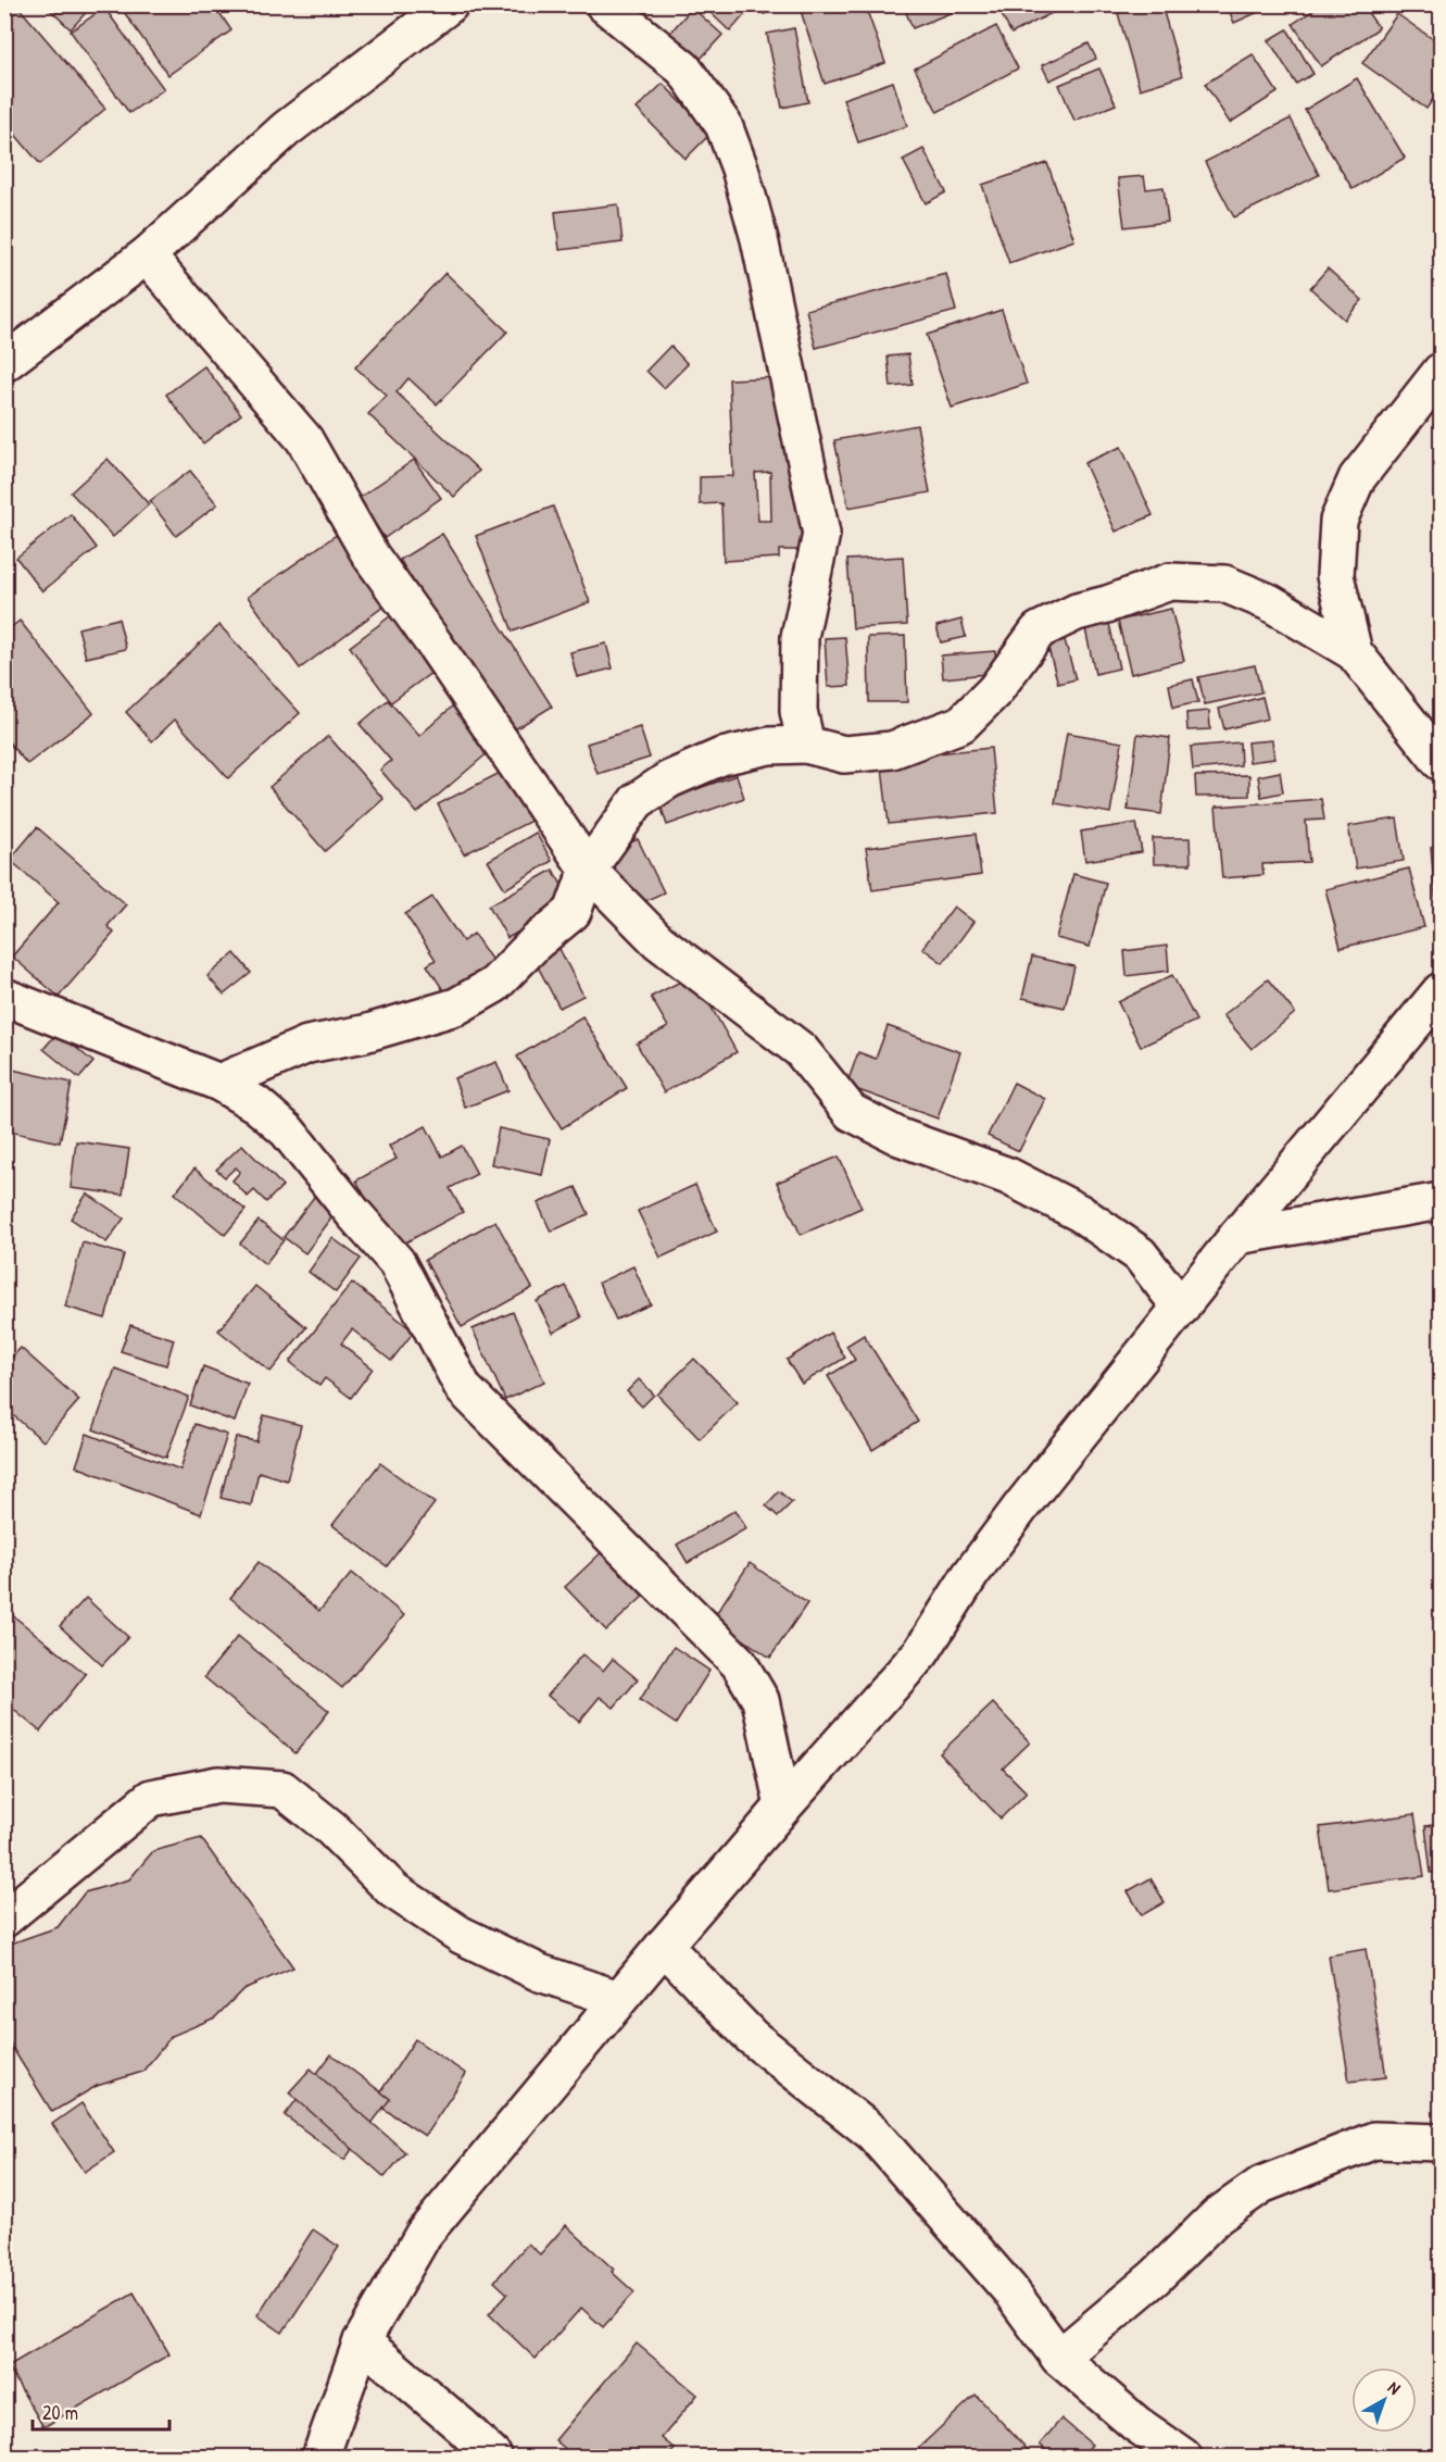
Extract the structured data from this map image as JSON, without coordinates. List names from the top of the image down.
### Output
{
  "scale_bar": "20 m",
  "north": "top right"
}
